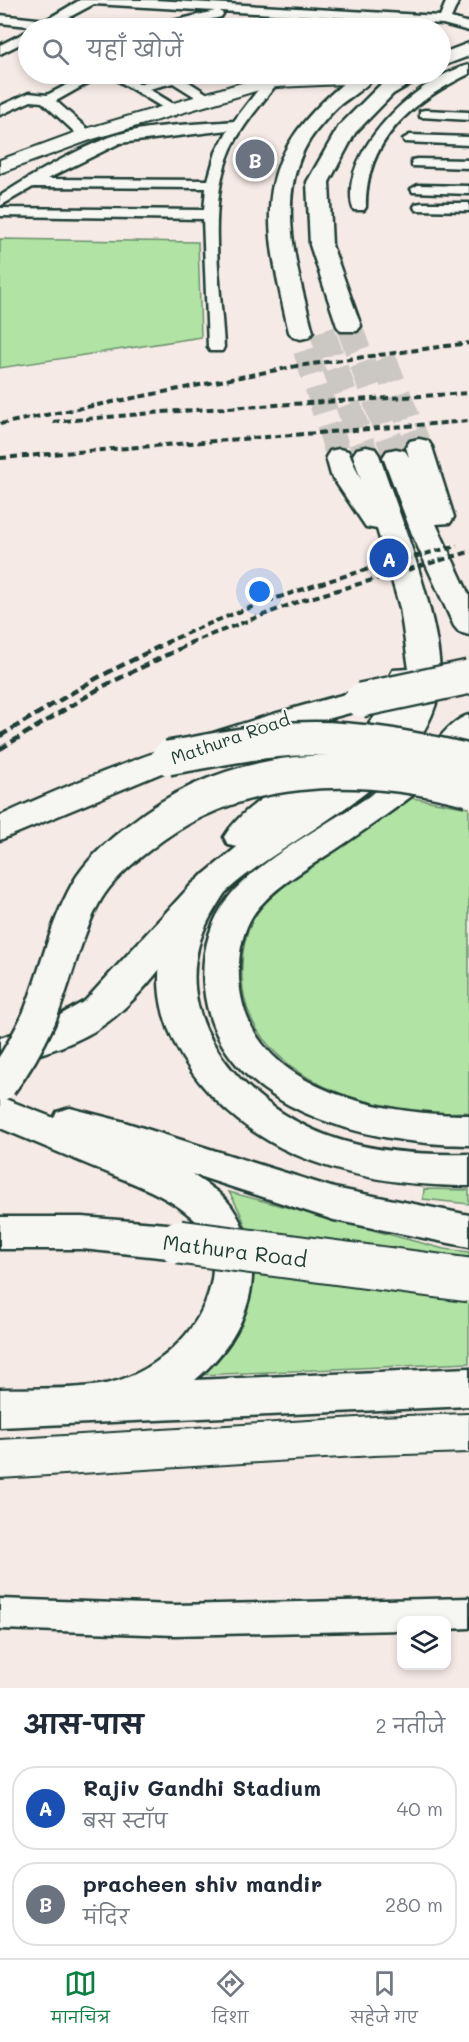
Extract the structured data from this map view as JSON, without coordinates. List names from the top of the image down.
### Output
{
  "streets": {
    "main road": ["Mathura Road"]
  },
  "page": {
    "search": "यहाँ खोजें",
    "pins": ["B", "A"],
    "heading": ["आस-पास", "2 नतीजे"],
    "list": [
      {
        "mark": "A",
        "name": "Rajiv Gandhi Stadium",
        "note": "बस स्टॉप",
        "value": "40 m"
      },
      {
        "mark": "B",
        "name": "pracheen shiv mandir",
        "note": "मंदिर",
        "value": "280 m"
      }
    ],
    "nav": ["मानचित्र", "दिशा", "सहेजे गए"]
  }
}
